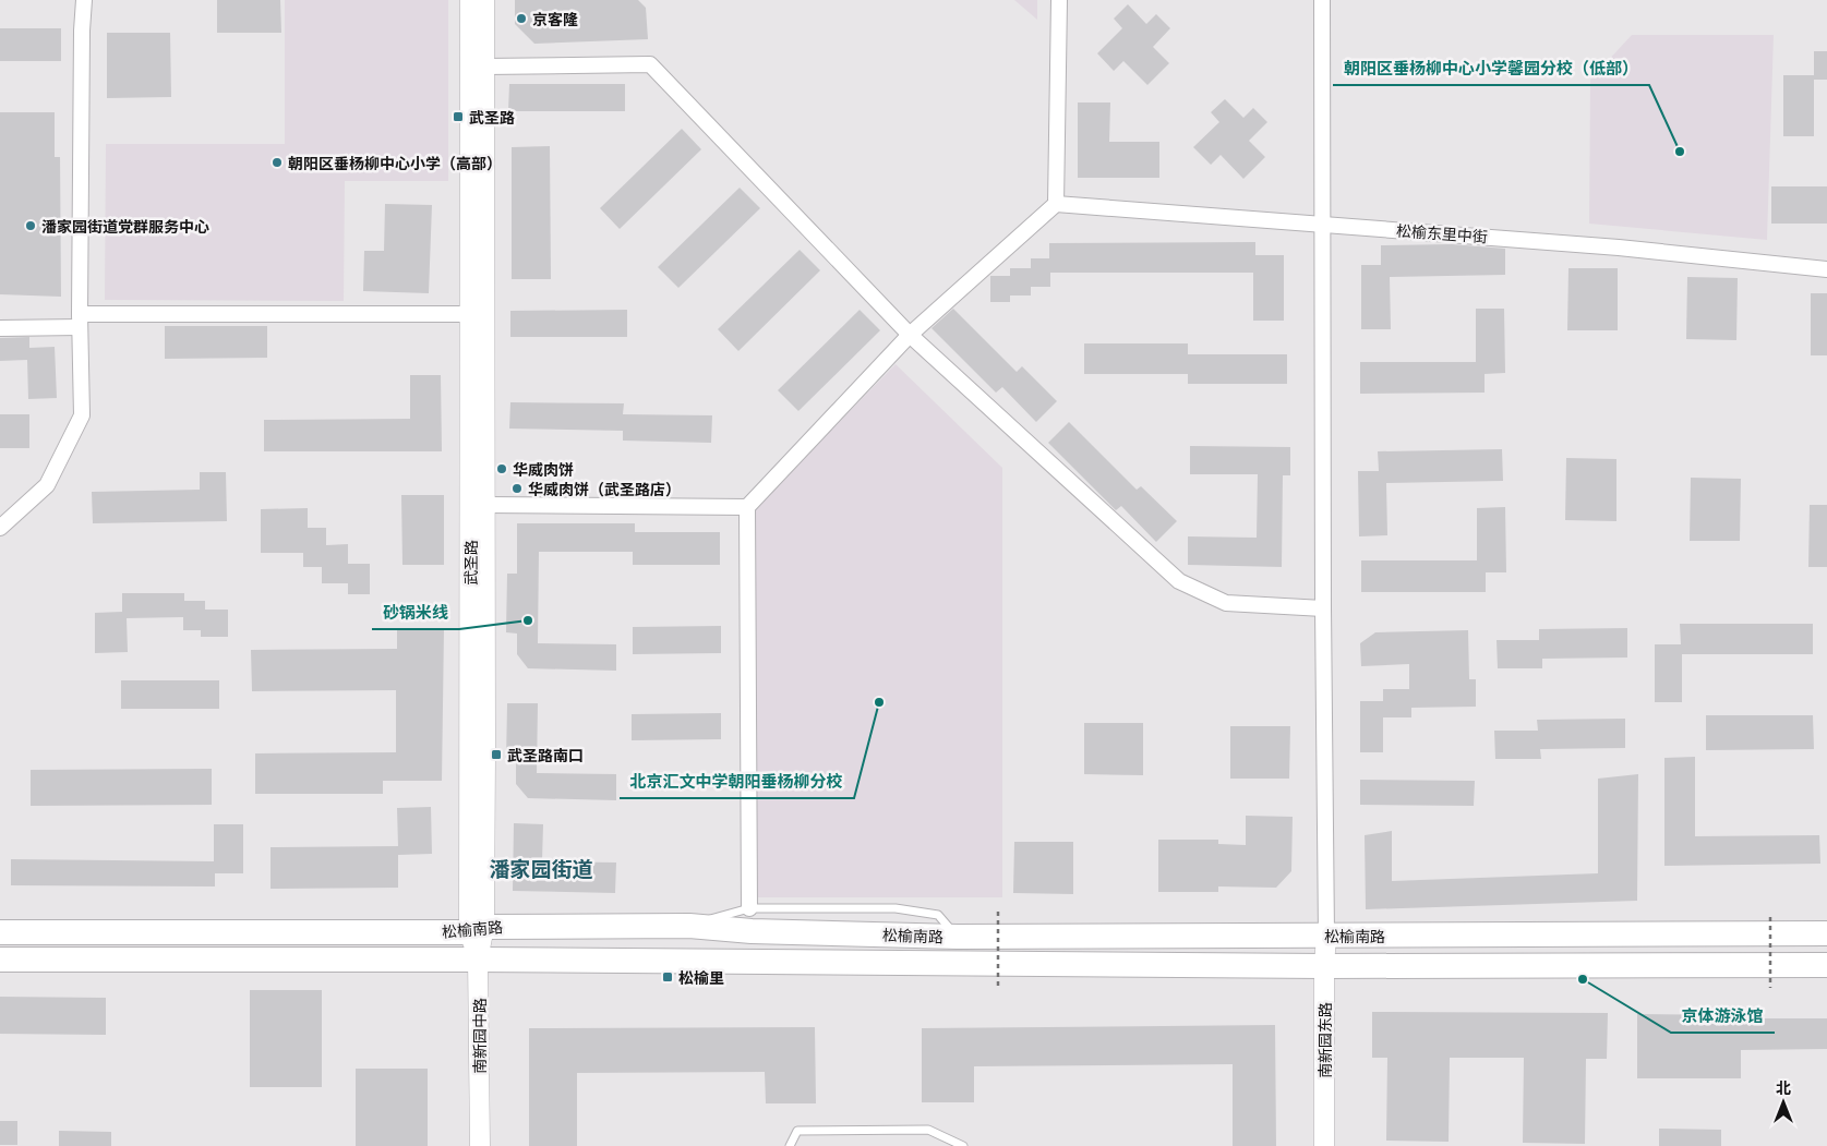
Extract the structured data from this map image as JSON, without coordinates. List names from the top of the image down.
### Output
{
  "streets": {
    "main road": ["松榆南路"],
    "street": [
      "松榆东里中街",
      "武圣路",
      "南新园中路",
      "南新园东路"
    ]
  },
  "crossings": [
    ["武圣路", "松榆南路"],
    ["武圣路", "南新园中路"],
    ["松榆南路", "南新园中路"],
    ["松榆南路", "南新园东路"]
  ],
  "districts": ["潘家园街道"],
  "places": {
    "other": [
      "京客隆",
      "朝阳区垂杨柳中心小学馨园分校（低部）",
      "朝阳区垂杨柳中心小学（高部）",
      "潘家园街道党群服务中心",
      "华威肉饼",
      "华威肉饼（武圣路店）",
      "砂锅米线",
      "北京汇文中学朝阳垂杨柳分校",
      "京体游泳馆"
    ],
    "transit": ["武圣路", "武圣路南口", "松榆里"]
  },
  "north": "top"
}
